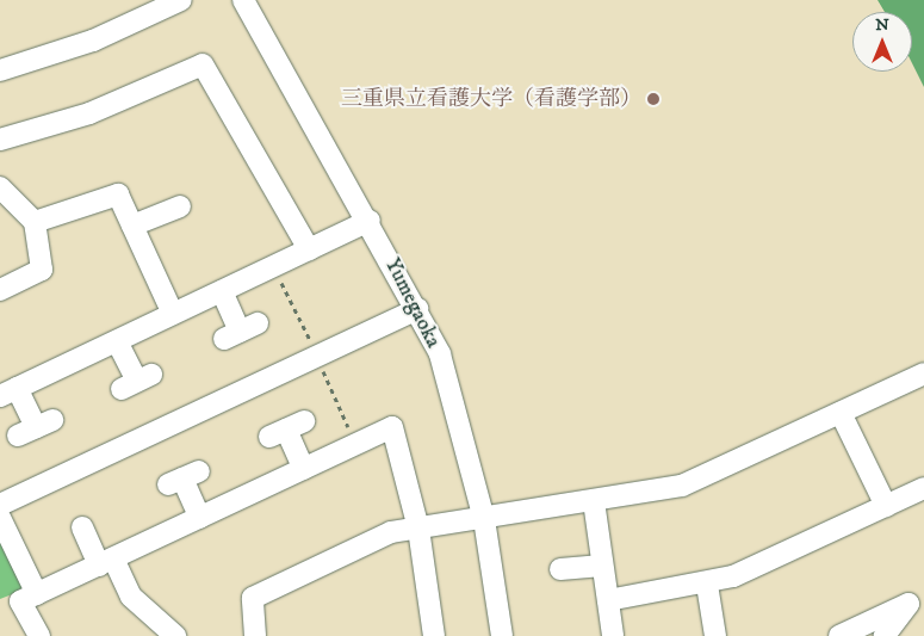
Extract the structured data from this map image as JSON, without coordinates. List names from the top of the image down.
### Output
{
  "streets": {
    "street": ["Yumegaoka"]
  },
  "places": ["三重県立看護大学（看護学部）"],
  "north": "top"
}
